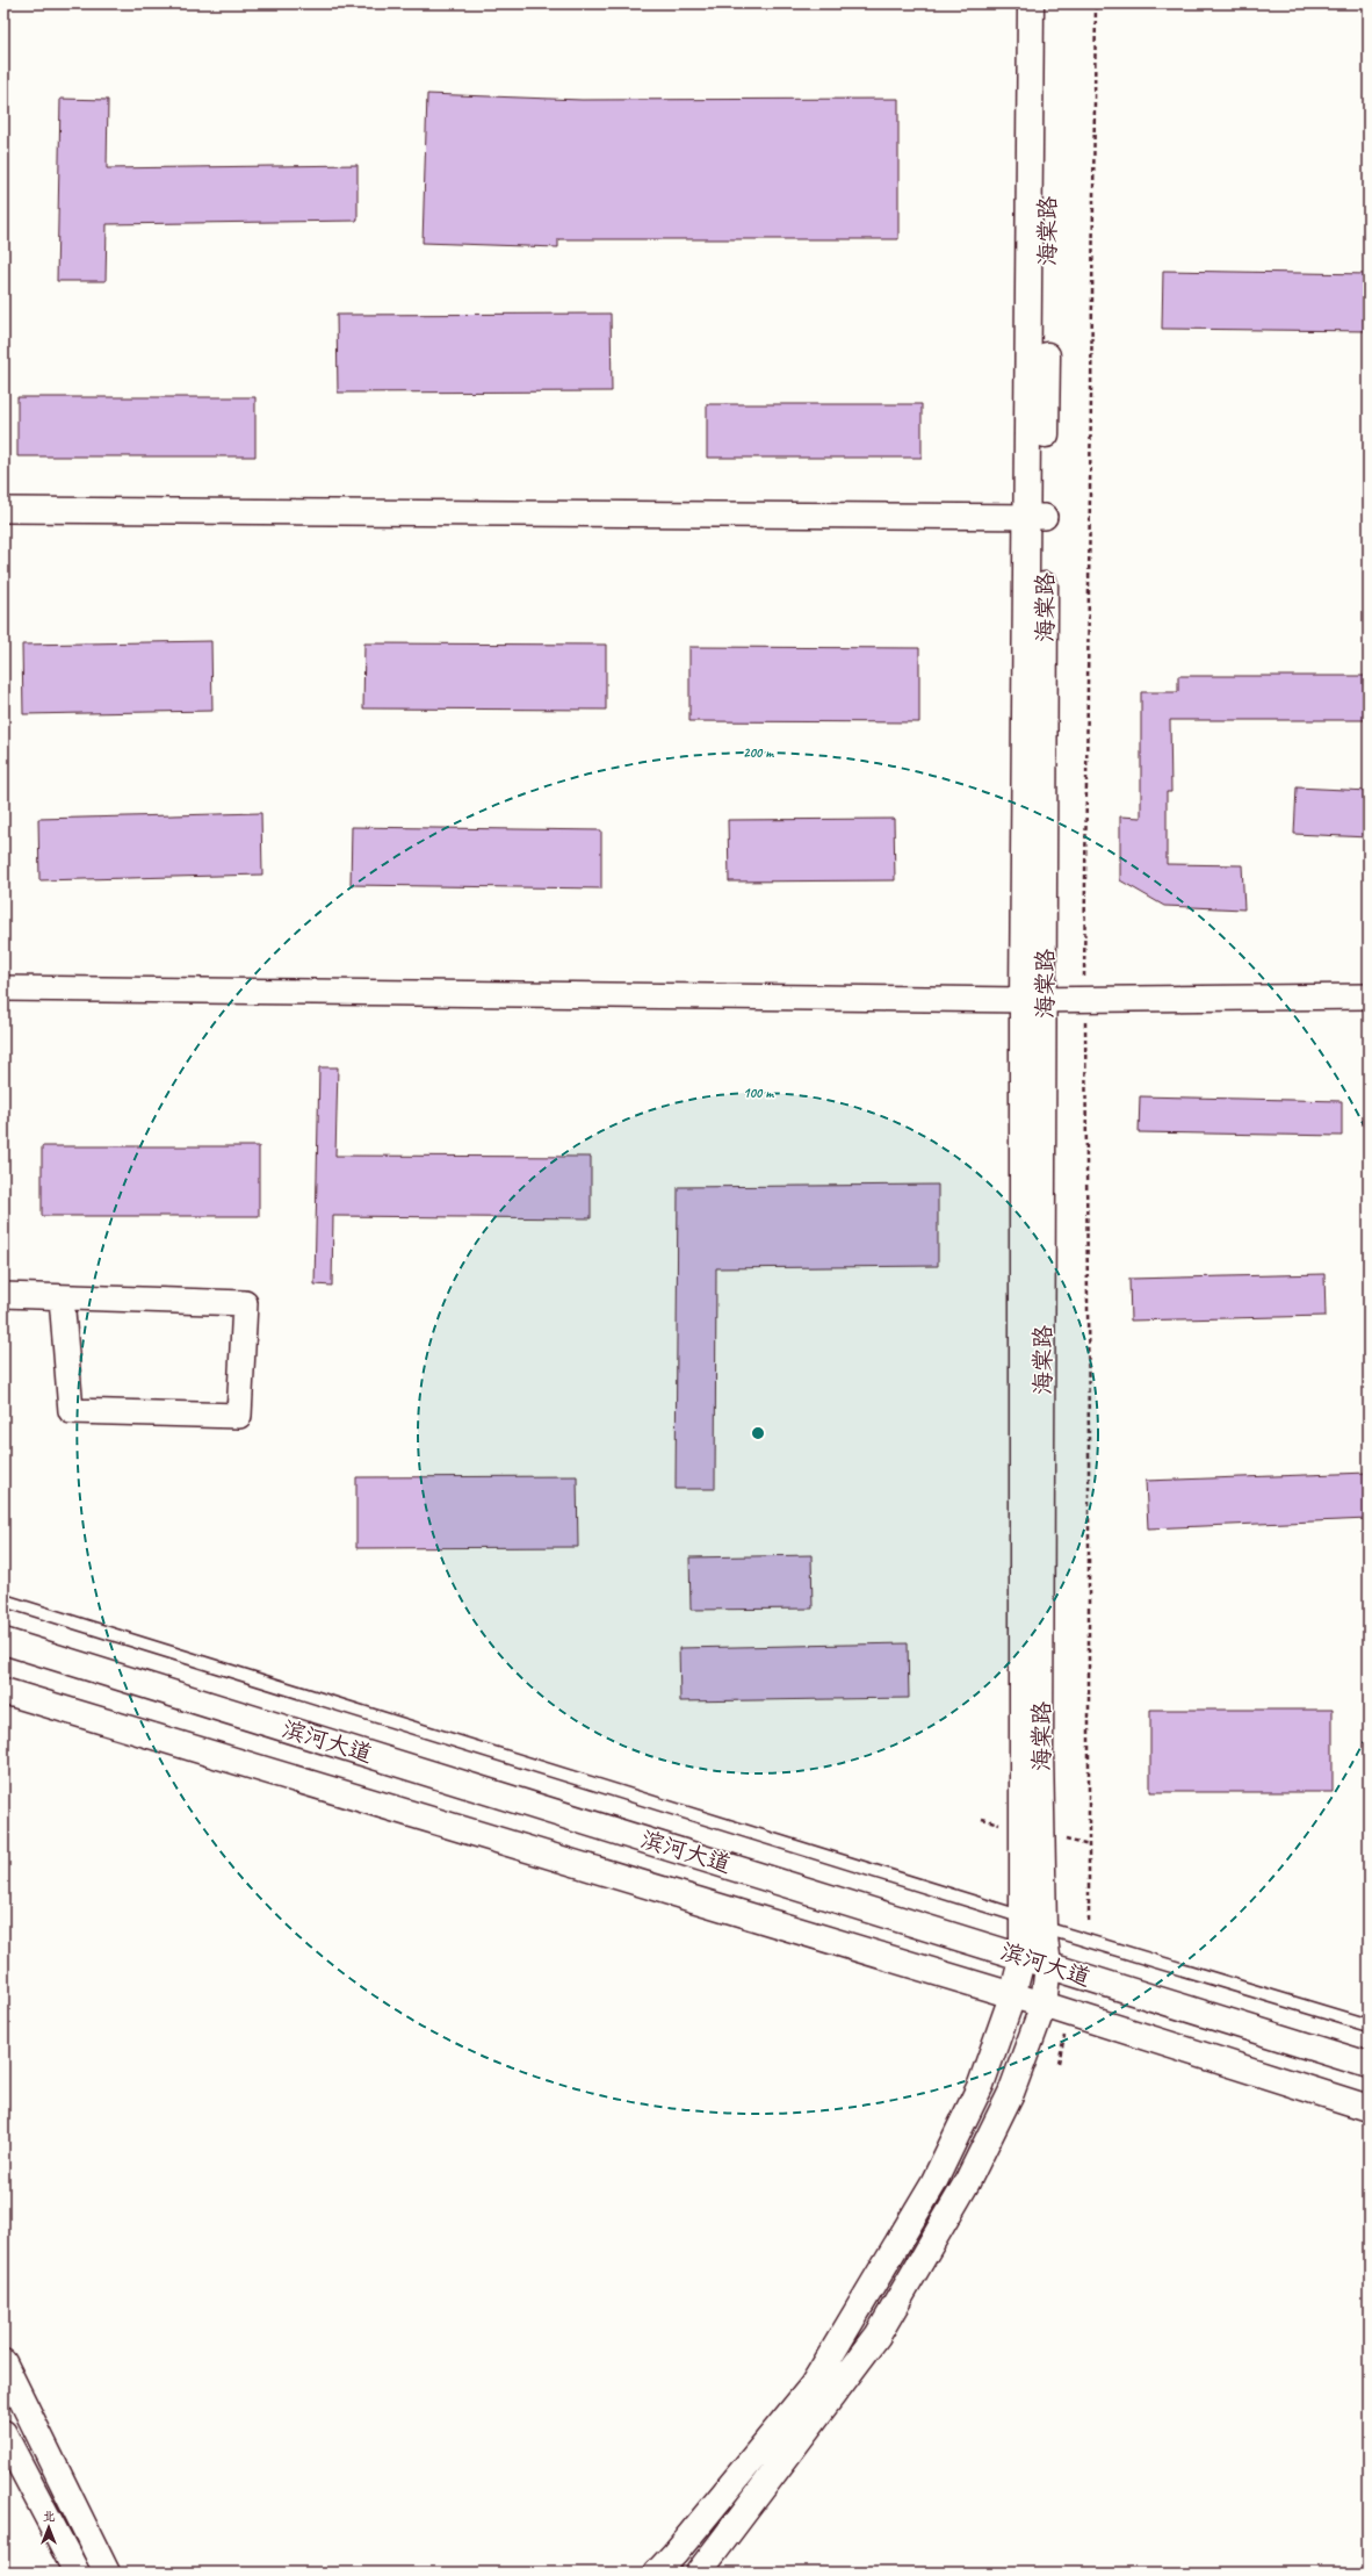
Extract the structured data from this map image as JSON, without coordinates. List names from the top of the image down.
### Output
{
  "streets": {
    "street": ["海棠路", "滨河大道"]
  },
  "crossings": [
    ["海棠路", "滨河大道"]
  ],
  "north": "top",
  "rings": ["200 m", "100 m"]
}
